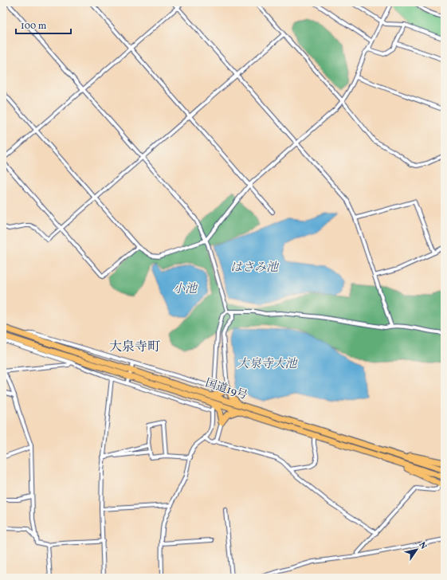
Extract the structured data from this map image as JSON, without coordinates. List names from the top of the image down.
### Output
{
  "streets": {
    "highway": ["国道19号"]
  },
  "districts": ["大泉寺町"],
  "water": ["はさみ池", "小池", "大泉寺大池"],
  "scale_bar": "100 m",
  "north": "top right"
}
